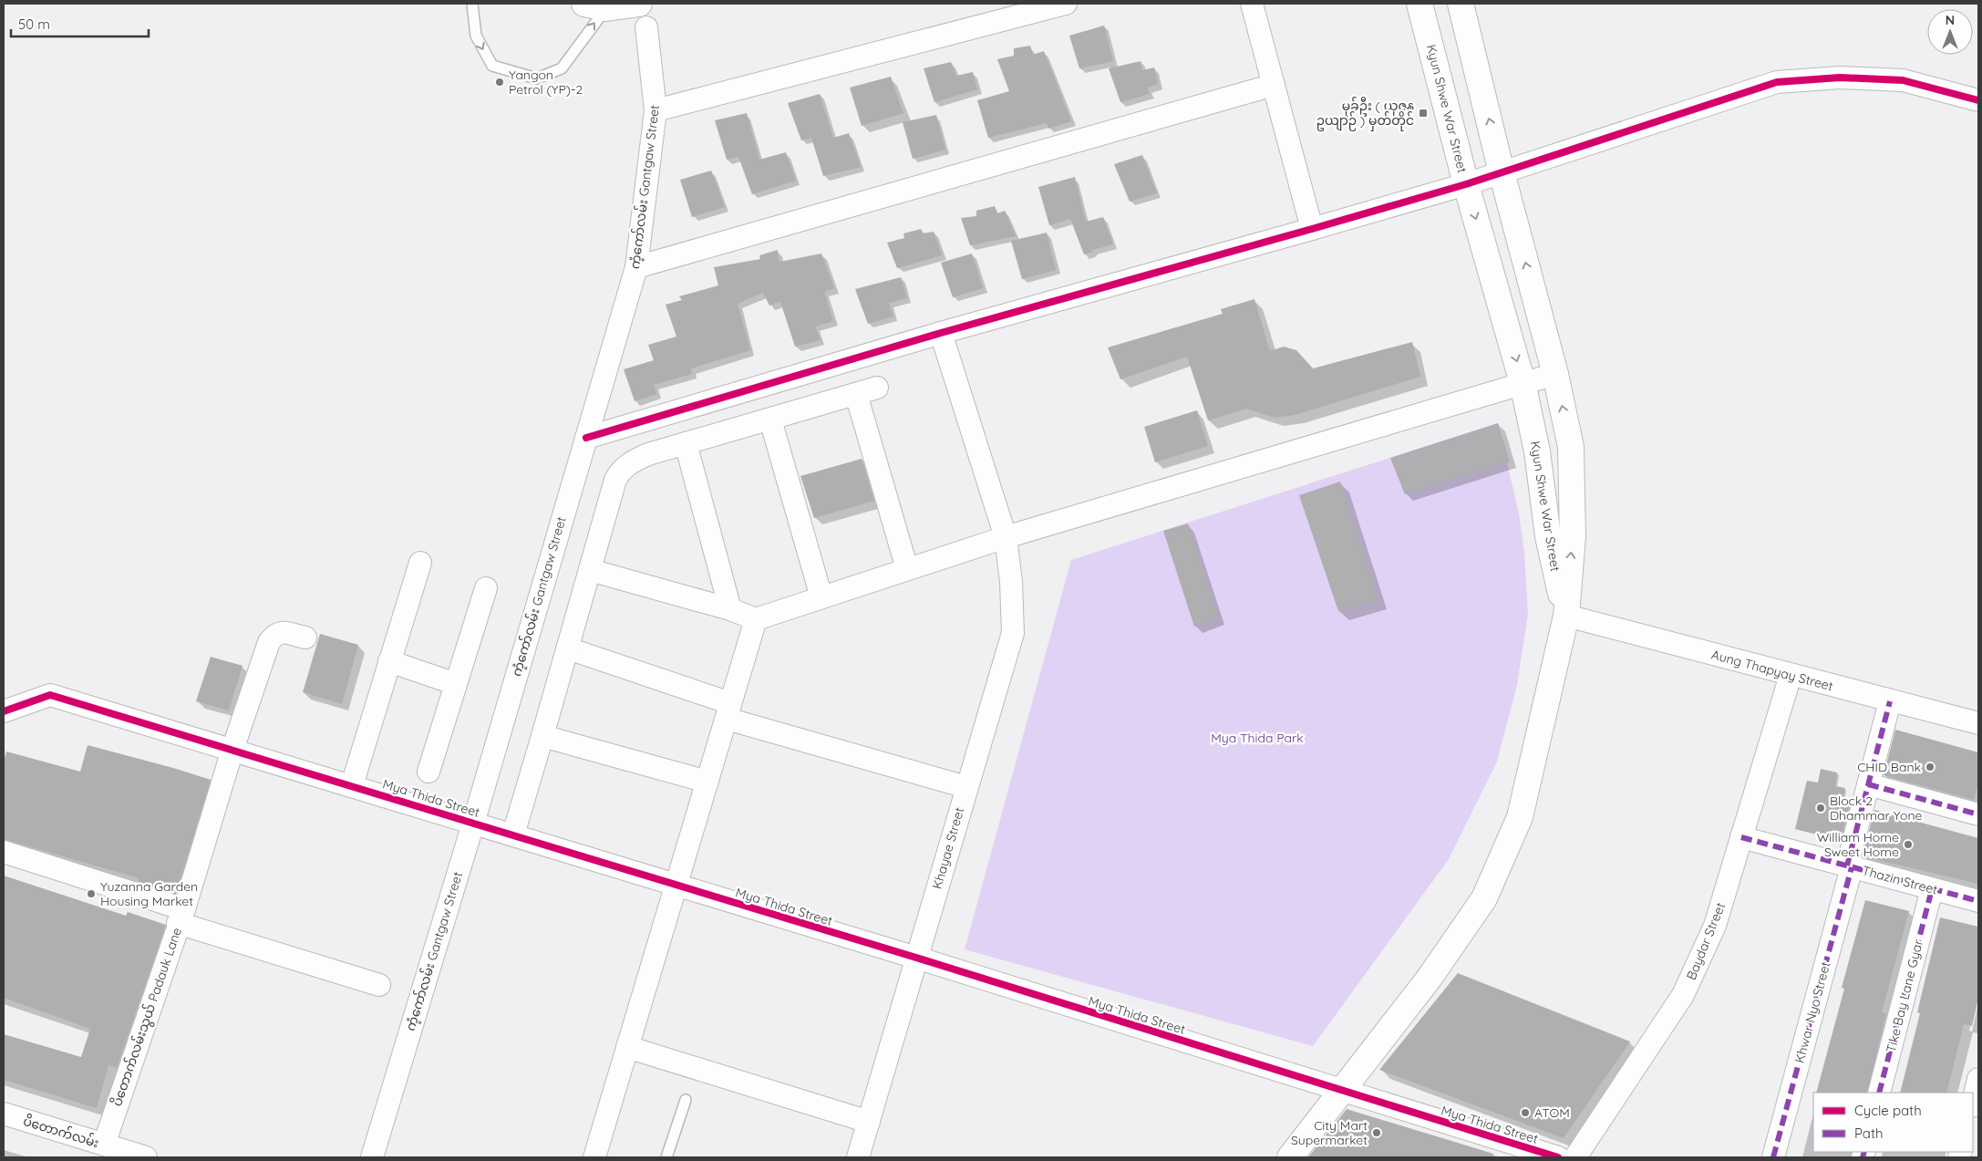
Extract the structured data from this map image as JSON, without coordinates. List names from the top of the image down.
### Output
{
  "streets": {
    "street": [
      "Kyun Shwe War Street",
      "ကံ့ကော်လမ်း Gantgaw Street",
      "Aung Thapyay Street",
      "Mya Thida Street",
      "Khayae Street",
      "Thazin Street",
      "Baydar Street",
      "Tike Bay Lane Gyar",
      "Khwar Nyo Street",
      "ပိတောက်လမ်းသွယ် Padauk Lane",
      "ပိတောက်လမ်း"
    ]
  },
  "crossings": [
    ["Kyun Shwe War Street", "Aung Thapyay Street"],
    ["ကံ့ကော်လမ်း Gantgaw Street", "Mya Thida Street"],
    ["Aung Thapyay Street", "Baydar Street"],
    ["Aung Thapyay Street", "Khwar Nyo Street"],
    ["Mya Thida Street", "Khayae Street"],
    ["Mya Thida Street", "ပိတောက်လမ်းသွယ် Padauk Lane"],
    ["Thazin Street", "Baydar Street"],
    ["Thazin Street", "Tike Bay Lane Gyar"],
    ["Thazin Street", "Khwar Nyo Street"],
    ["ပိတောက်လမ်းသွယ် Padauk Lane", "ပိတောက်လမ်း"]
  ],
  "parks": ["Mya Thida Park"],
  "places": {
    "other": [
      "Yangon Petrol (YP)-2",
      "CHID Bank",
      "Block 2 Dhammar Yone",
      "William Home Sweet Home",
      "Yuzanna Garden Housing Market",
      "ATOM",
      "City Mart Supermarket"
    ],
    "transit": ["မုခ်ဦး ( ယုဇန ဥယျာဉ် ) မှတ်တိုင်"]
  },
  "legend": ["Cycle path", "Path"],
  "scale_bar": "50 m",
  "north": "top"
}
